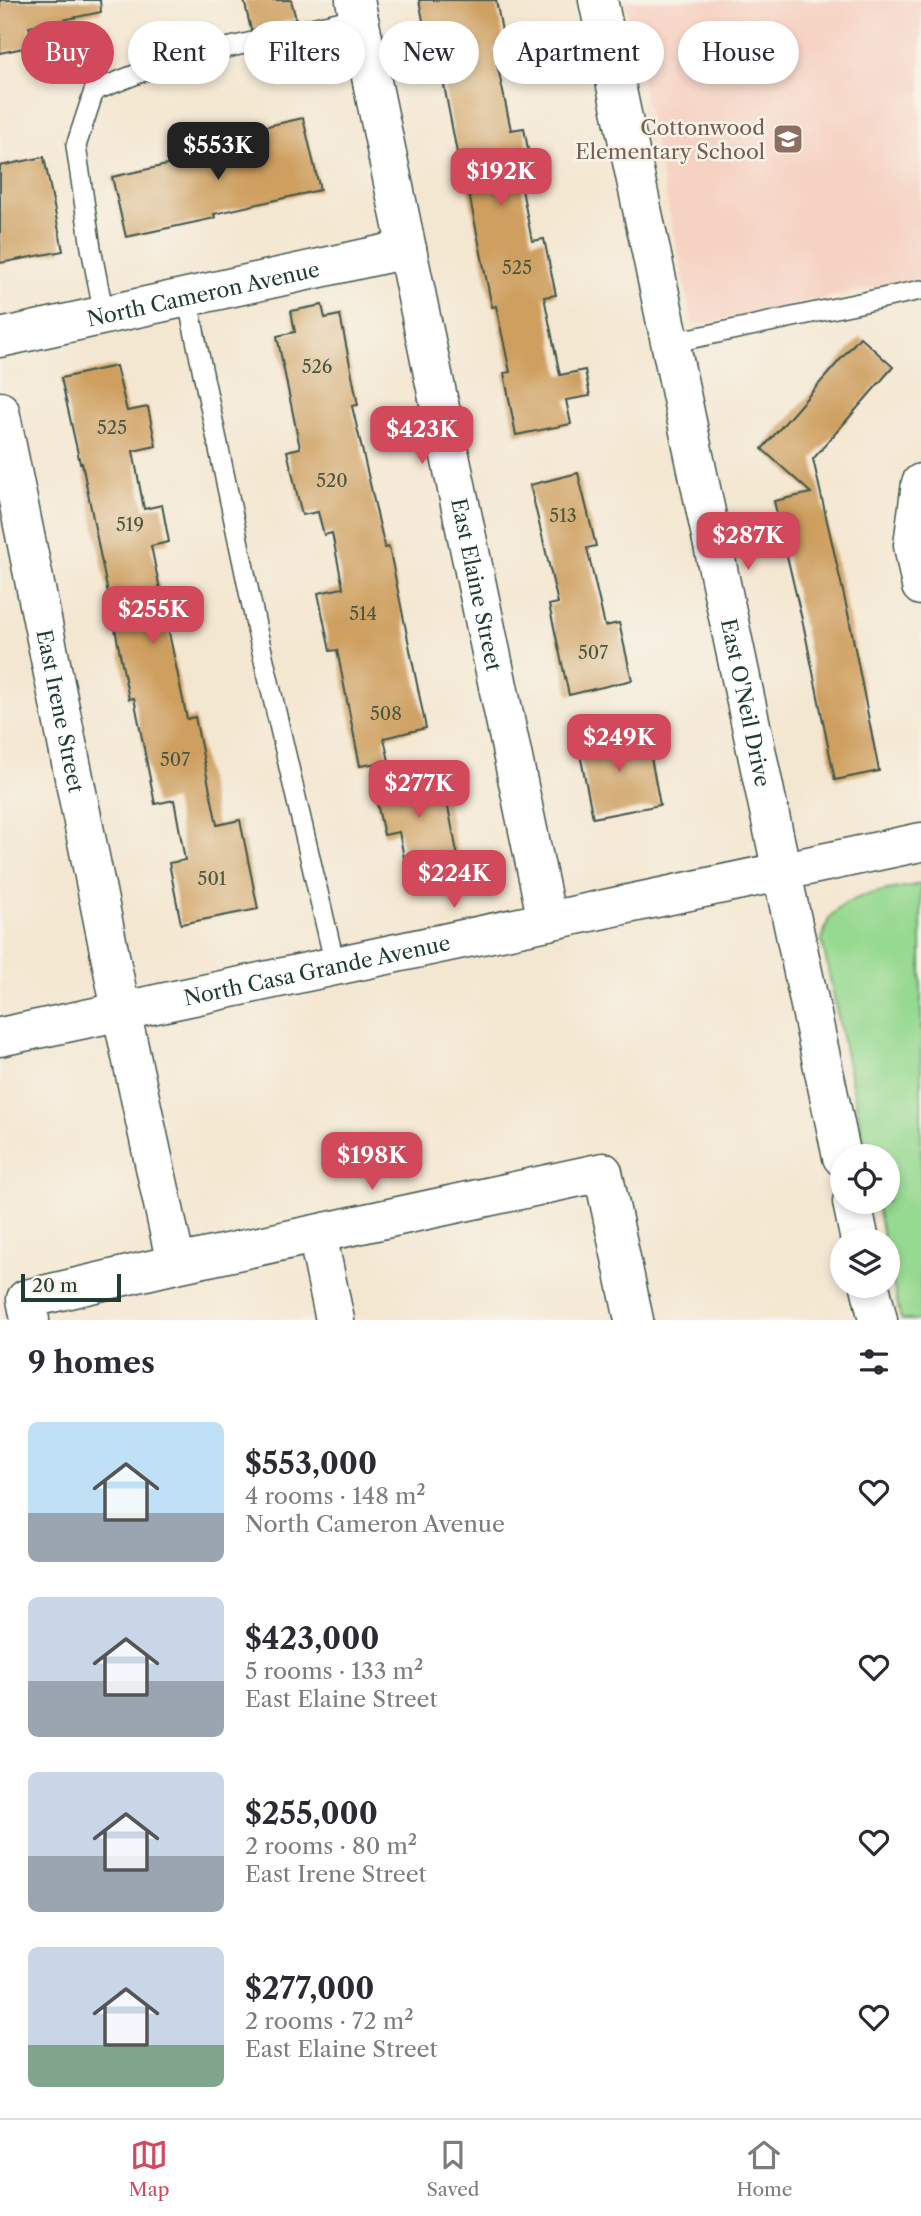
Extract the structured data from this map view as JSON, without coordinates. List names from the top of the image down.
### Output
{
  "streets": {
    "street": [
      "North Cameron Avenue",
      "East Elaine Street",
      "East O'Neil Drive",
      "East Irene Street",
      "North Casa Grande Avenue"
    ]
  },
  "crossings": [
    ["North Cameron Avenue", "East Elaine Street"],
    ["East Elaine Street", "North Casa Grande Avenue"],
    ["East O'Neil Drive", "North Casa Grande Avenue"],
    ["East Irene Street", "North Casa Grande Avenue"]
  ],
  "places": {
    "school or university": ["Cottonwood Elementary School"]
  },
  "house_numbers": [
    "525",
    "526",
    "525",
    "520",
    "513",
    "519",
    "514",
    "507",
    "508",
    "507",
    "501"
  ],
  "scale_bar": "20 m",
  "page": {
    "chip": [
      "Buy",
      "Rent",
      "Filters",
      "New",
      "Apartment",
      "House"
    ],
    "price": [
      "$553K",
      "$192K",
      "$423K",
      "$287K",
      "$255K",
      "$249K",
      "$277K",
      "$224K",
      "$198K"
    ],
    "scale": "20 m",
    "heading": "9 homes",
    "list": [
      {
        "name": "$553,000",
        "note": "4 rooms · 148 m² · North Cameron Avenue"
      },
      {
        "name": "$423,000",
        "note": "5 rooms · 133 m² · East Elaine Street"
      },
      {
        "name": "$255,000",
        "note": "2 rooms · 80 m² · East Irene Street"
      },
      {
        "name": "$277,000",
        "note": "2 rooms · 72 m² · East Elaine Street"
      }
    ],
    "tabs": ["Map", "Saved", "Home"]
  }
}
